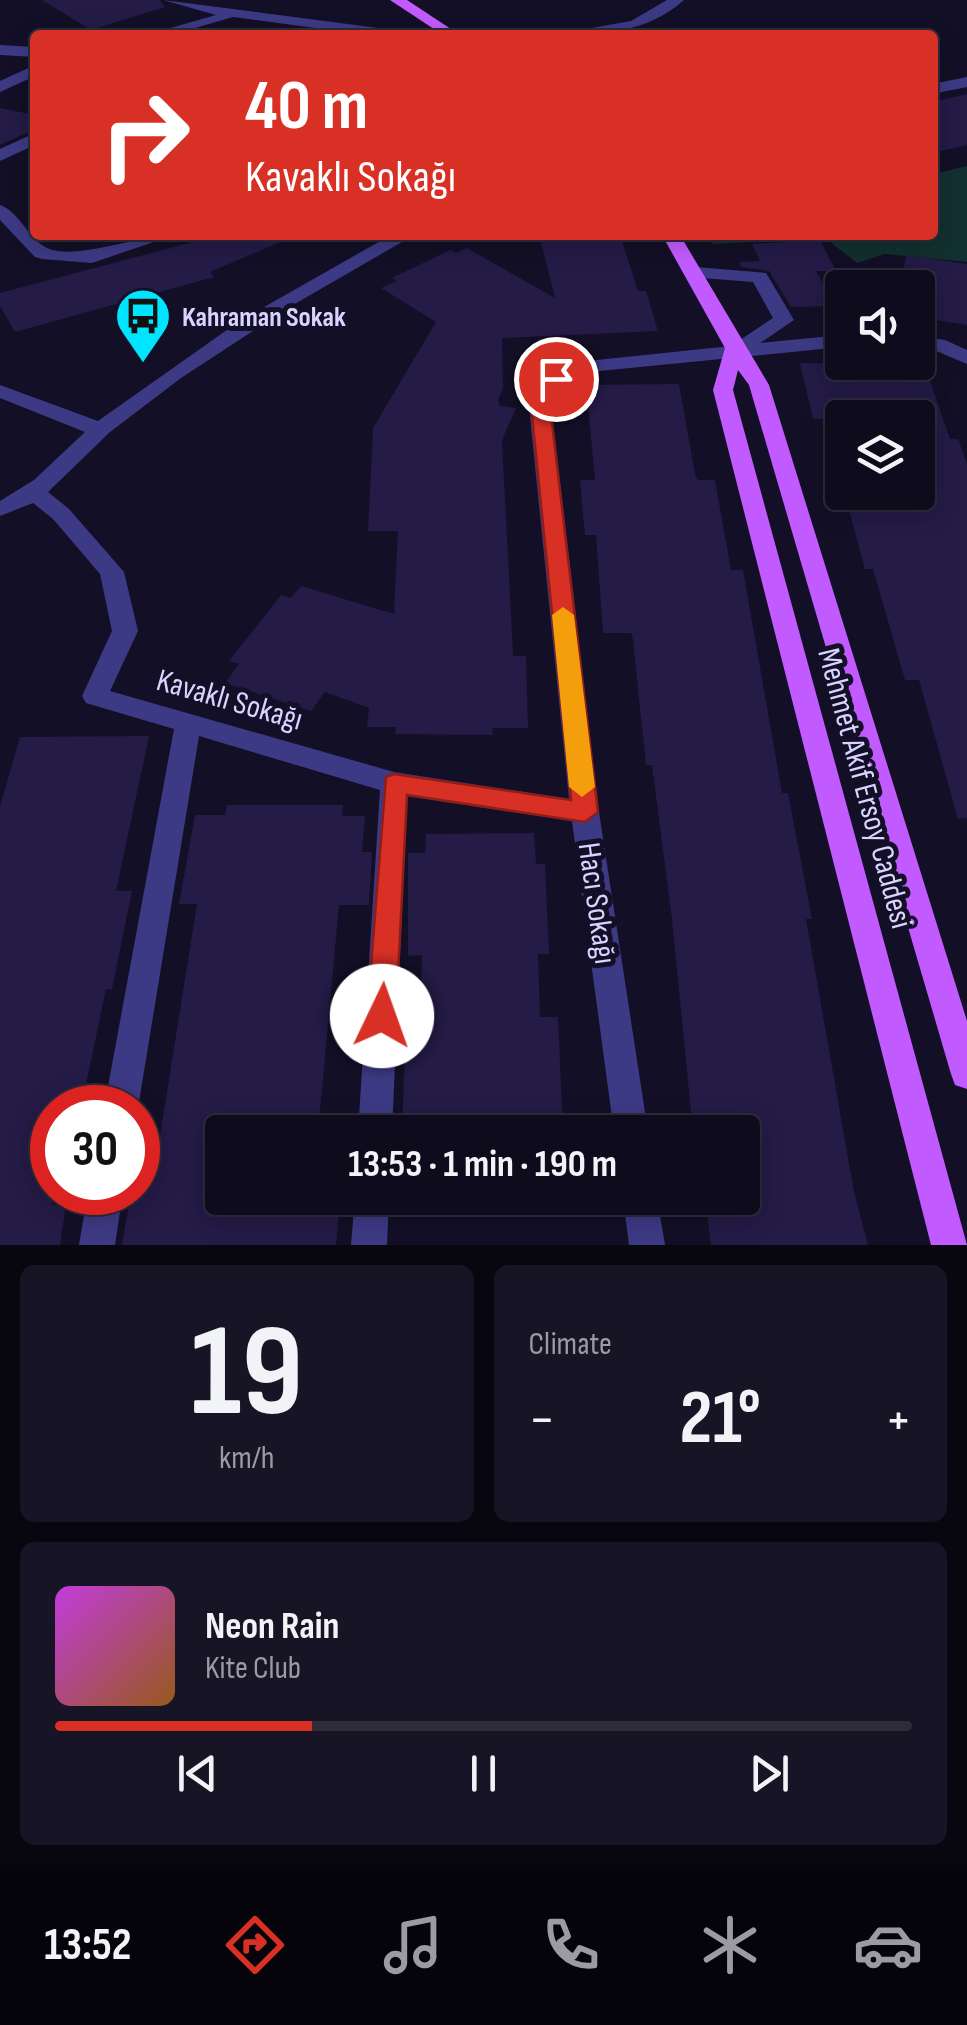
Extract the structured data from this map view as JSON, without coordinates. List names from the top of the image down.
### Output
{
  "streets": {
    "main road": ["Mehmet Akif Ersoy Caddesi"],
    "street": ["Kavaklı Sokağı", "Hacı Sokağı"]
  },
  "crossings": [
    ["Kavaklı Sokağı", "Hacı Sokağı"],
    ["Mehmet Akif Ersoy Caddesi", "Hacı Sokağı"]
  ],
  "places": {
    "bus stop": ["Kahraman Sokak"]
  },
  "page": {
    "turn": ["40 m", "Kavaklı Sokağı"],
    "limit": "30",
    "trip": "13:53 · 1 min · 190 m",
    "tile": [
      ["19", "km/h"],
      "Climate"
    ],
    "heat": ["−", "21°", "+"],
    "song": ["Neon Rain", "Kite Club"],
    "tabs": "13:52"
  }
}
